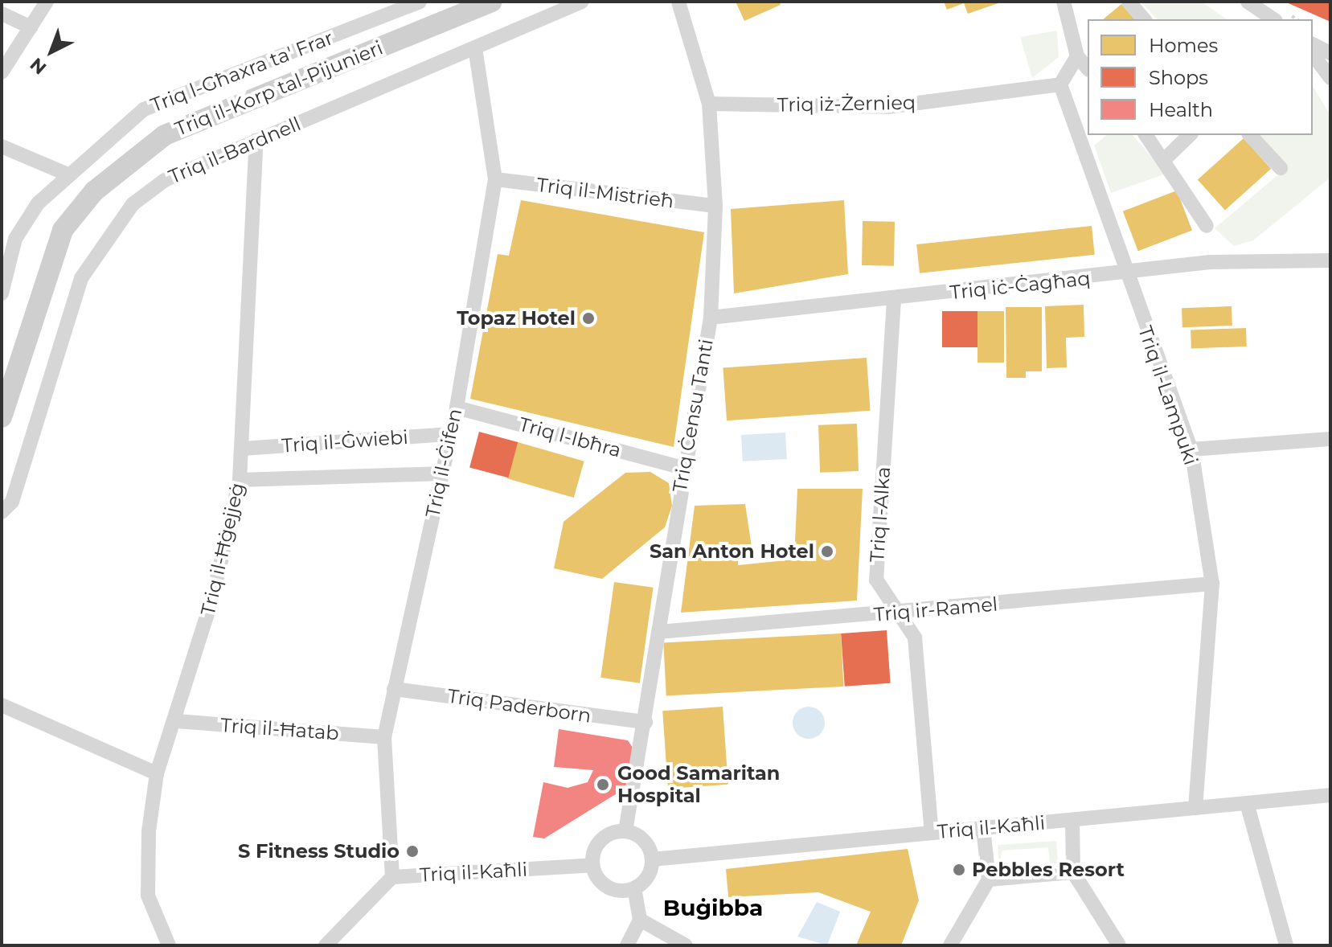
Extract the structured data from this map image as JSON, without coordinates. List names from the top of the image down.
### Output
{
  "streets": {
    "street": [
      "Triq l-Għaxra ta' Frar",
      "Triq il-Korp tal-Pijunieri",
      "Triq iż-Żernieq",
      "Triq il-Bardnell",
      "Triq il-Mistrieħ",
      "Triq iċ-Ċagħaq",
      "Triq il-Lampuki",
      "Triq Ċensu Tanti",
      "Triq l-Ibħra",
      "Triq il-Ġwiebi",
      "Triq il-Ġifen",
      "Triq l-Alka",
      "Triq il-Ħġejjeġ",
      "Triq ir-Ramel",
      "Triq Paderborn",
      "Triq il-Ħatab",
      "Triq il-Kaħli"
    ]
  },
  "crossings": [
    ["Triq iż-Żernieq", "Triq il-Lampuki"],
    ["Triq iż-Żernieq", "Triq Ċensu Tanti"],
    ["Triq il-Bardnell", "Triq il-Ġifen"],
    ["Triq il-Bardnell", "Triq il-Ħġejjeġ"],
    ["Triq il-Mistrieħ", "Triq Ċensu Tanti"],
    ["Triq il-Mistrieħ", "Triq il-Ġifen"],
    ["Triq iċ-Ċagħaq", "Triq il-Lampuki"],
    ["Triq iċ-Ċagħaq", "Triq Ċensu Tanti"],
    ["Triq iċ-Ċagħaq", "Triq l-Alka"],
    ["Triq il-Lampuki", "Triq ir-Ramel"],
    ["Triq il-Lampuki", "Triq il-Kaħli"],
    ["Triq Ċensu Tanti", "Triq l-Ibħra"],
    ["Triq Ċensu Tanti", "Triq ir-Ramel"],
    ["Triq Ċensu Tanti", "Triq Paderborn"],
    ["Triq Ċensu Tanti", "Triq il-Kaħli"],
    ["Triq l-Ibħra", "Triq il-Ġifen"],
    ["Triq il-Ġwiebi", "Triq il-Ġifen"],
    ["Triq il-Ġwiebi", "Triq il-Ħġejjeġ"],
    ["Triq il-Ġifen", "Triq Paderborn"],
    ["Triq il-Ġifen", "Triq il-Ħatab"],
    ["Triq il-Ġifen", "Triq il-Kaħli"],
    ["Triq l-Alka", "Triq ir-Ramel"],
    ["Triq l-Alka", "Triq il-Kaħli"],
    ["Triq il-Ħġejjeġ", "Triq il-Ħatab"]
  ],
  "districts": ["Buġibba"],
  "places": [
    "Topaz Hotel",
    "San Anton Hotel",
    "Good Samaritan Hospital",
    "S Fitness Studio",
    "Pebbles Resort"
  ],
  "legend": ["Homes", "Shops", "Health"],
  "north": "bottom left"
}
